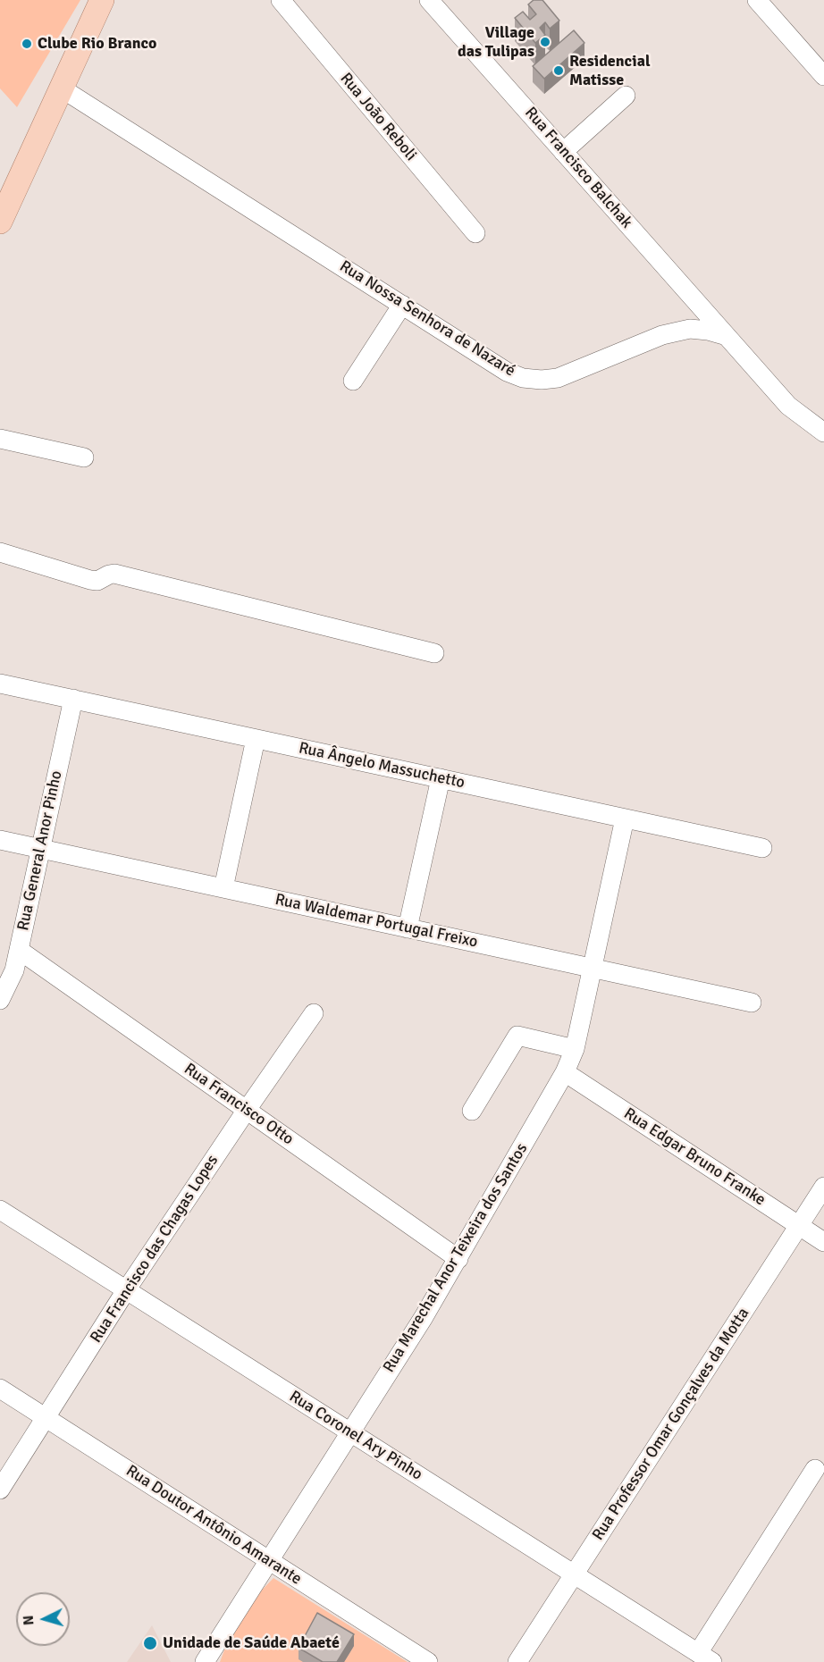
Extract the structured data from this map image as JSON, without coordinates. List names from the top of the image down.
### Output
{
  "streets": {
    "street": [
      "Rua João Reboli",
      "Rua Francisco Balchak",
      "Rua Nossa Senhora de Nazaré",
      "Rua Ângelo Massuchetto",
      "Rua General Anor Pinho",
      "Rua Waldemar Portugal Freixo",
      "Rua Francisco Otto",
      "Rua Edgar Bruno Franke",
      "Rua Francisco das Chagas Lopes",
      "Rua Marechal Anor Teixeira dos Santos",
      "Rua Professor Omar Gonçalves da Motta",
      "Rua Coronel Ary Pinho",
      "Rua Doutor Antônio Amarante"
    ]
  },
  "crossings": [
    ["Rua Francisco Balchak", "Rua Nossa Senhora de Nazaré"],
    ["Rua Ângelo Massuchetto", "Rua General Anor Pinho"],
    ["Rua Ângelo Massuchetto", "Rua Marechal Anor Teixeira dos Santos"],
    ["Rua General Anor Pinho", "Rua Waldemar Portugal Freixo"],
    ["Rua General Anor Pinho", "Rua Francisco Otto"],
    ["Rua Waldemar Portugal Freixo", "Rua Marechal Anor Teixeira dos Santos"],
    ["Rua Francisco Otto", "Rua Francisco das Chagas Lopes"],
    ["Rua Francisco Otto", "Rua Marechal Anor Teixeira dos Santos"],
    ["Rua Edgar Bruno Franke", "Rua Marechal Anor Teixeira dos Santos"],
    ["Rua Edgar Bruno Franke", "Rua Professor Omar Gonçalves da Motta"],
    ["Rua Francisco das Chagas Lopes", "Rua Coronel Ary Pinho"],
    ["Rua Francisco das Chagas Lopes", "Rua Doutor Antônio Amarante"],
    ["Rua Marechal Anor Teixeira dos Santos", "Rua Coronel Ary Pinho"],
    ["Rua Marechal Anor Teixeira dos Santos", "Rua Doutor Antônio Amarante"],
    ["Rua Professor Omar Gonçalves da Motta", "Rua Coronel Ary Pinho"]
  ],
  "places": [
    "Village das Tulipas",
    "Clube Rio Branco",
    "Residencial Matisse",
    "Unidade de Saúde Abaeté"
  ],
  "north": "left"
}
